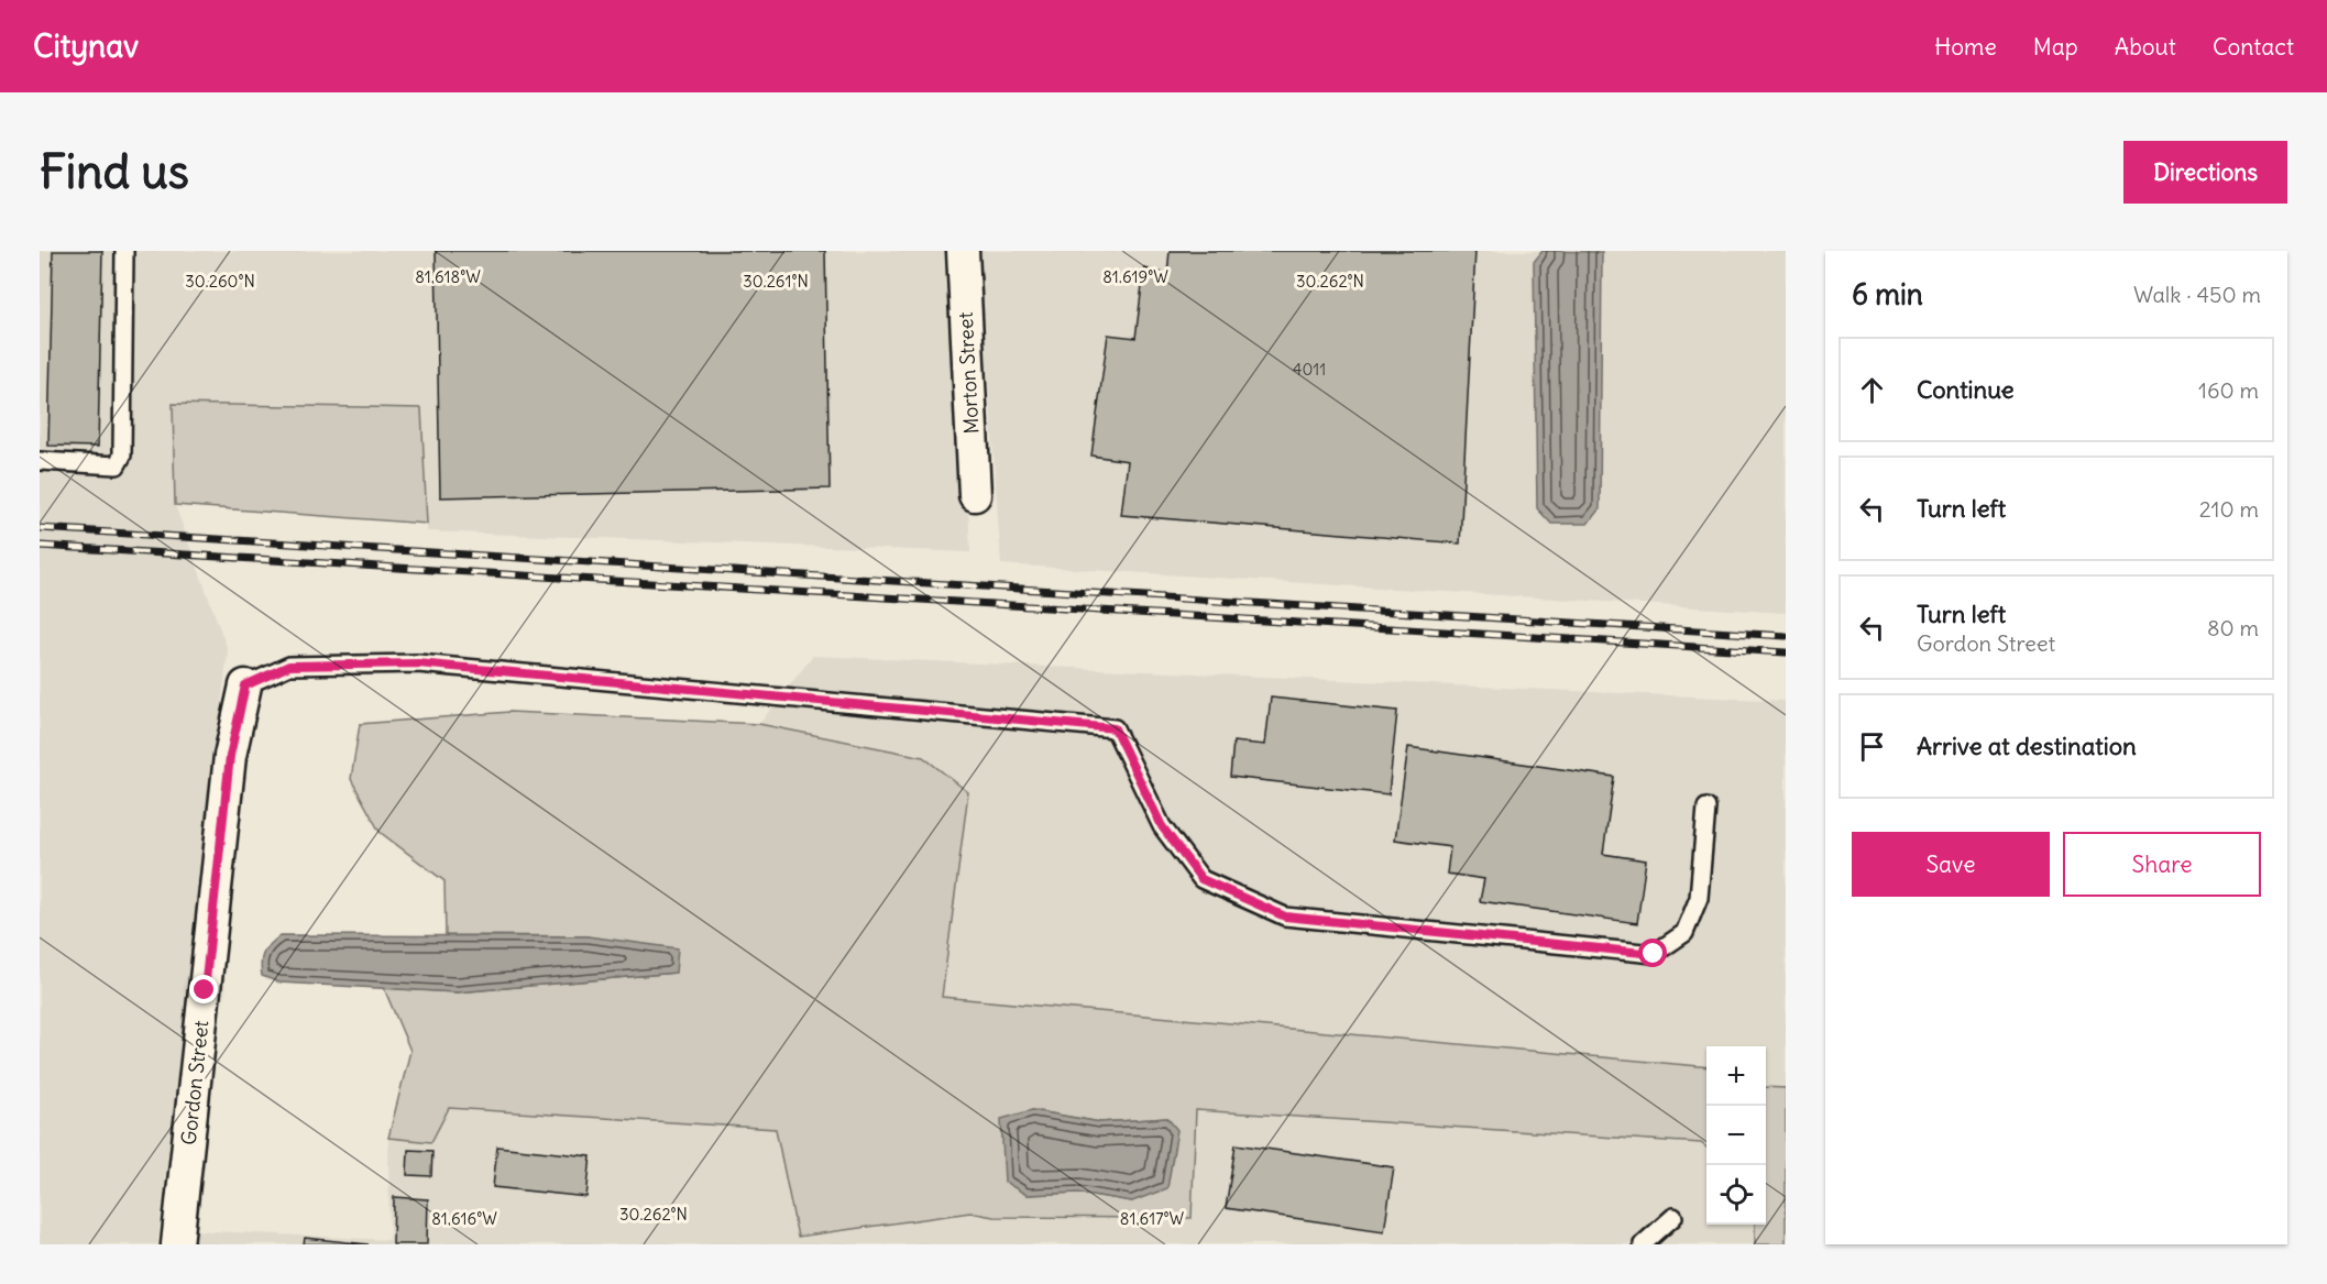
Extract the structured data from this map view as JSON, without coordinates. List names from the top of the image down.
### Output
{
  "streets": {
    "street": ["Morton Street", "Gordon Street"]
  },
  "house_numbers": ["4011"],
  "page": {
    "header": "Citynav",
    "nav": [
      "Home",
      "Map",
      "About",
      "Contact"
    ],
    "buttons": [
      "Directions",
      ["Save", "Share"]
    ],
    "title": "Find us",
    "heading": ["6 min", "Walk · 450 m"],
    "list": [
      ["Continue", "160 m"],
      ["Turn left", "210 m"],
      ["Turn left", "Gordon Street", "80 m"],
      "Arrive at destination"
    ],
    "map_buttons": ["+", "−"]
  },
  "coordinates": [
    "81.618°W",
    "81.619°W",
    "30.260°N",
    "30.261°N",
    "30.262°N",
    "81.616°W",
    "81.617°W"
  ]
}
